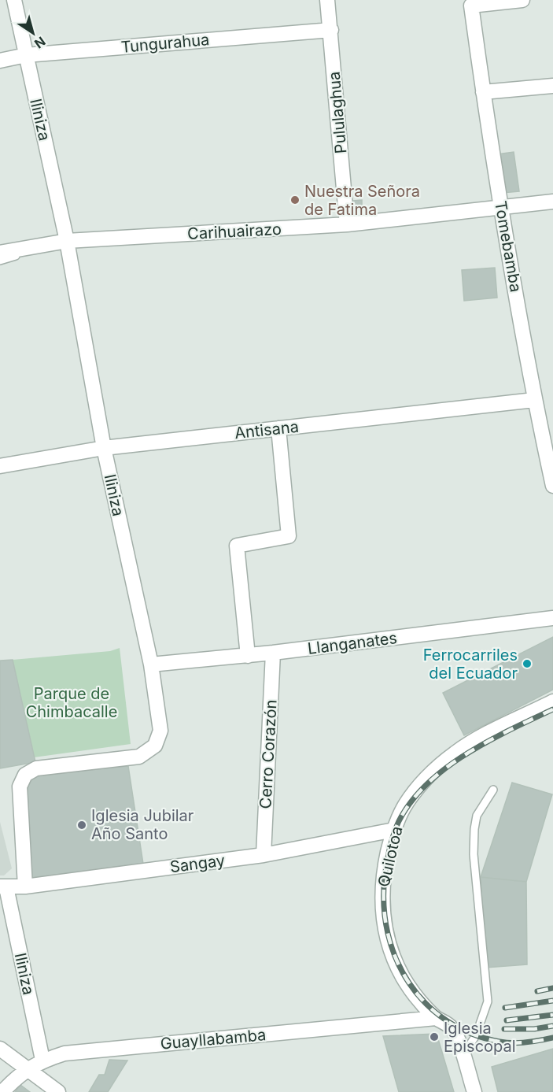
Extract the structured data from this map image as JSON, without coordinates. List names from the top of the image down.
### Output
{
  "streets": {
    "street": [
      "Tungurahua",
      "Pululaghua",
      "Iliniza",
      "Carihuairazo",
      "Tomebamba",
      "Antisana",
      "Llanganates",
      "Cerro Corazón",
      "Quilotoa",
      "Sangay",
      "Guayllabamba"
    ]
  },
  "crossings": [
    ["Tungurahua", "Pululaghua"],
    ["Tungurahua", "Iliniza"],
    ["Pululaghua", "Carihuairazo"],
    ["Iliniza", "Carihuairazo"],
    ["Iliniza", "Antisana"],
    ["Iliniza", "Llanganates"],
    ["Iliniza", "Sangay"],
    ["Iliniza", "Guayllabamba"],
    ["Carihuairazo", "Tomebamba"],
    ["Tomebamba", "Antisana"],
    ["Llanganates", "Cerro Corazón"],
    ["Cerro Corazón", "Sangay"],
    ["Quilotoa", "Sangay"],
    ["Quilotoa", "Guayllabamba"]
  ],
  "parks": ["Parque de Chimbacalle"],
  "places": [
    "Nuestra Señora de Fatima",
    "Ferrocarriles del Ecuador",
    "Iglesia Jubilar Año Santo",
    "Iglesia Episcopal"
  ],
  "north": "bottom right"
}
